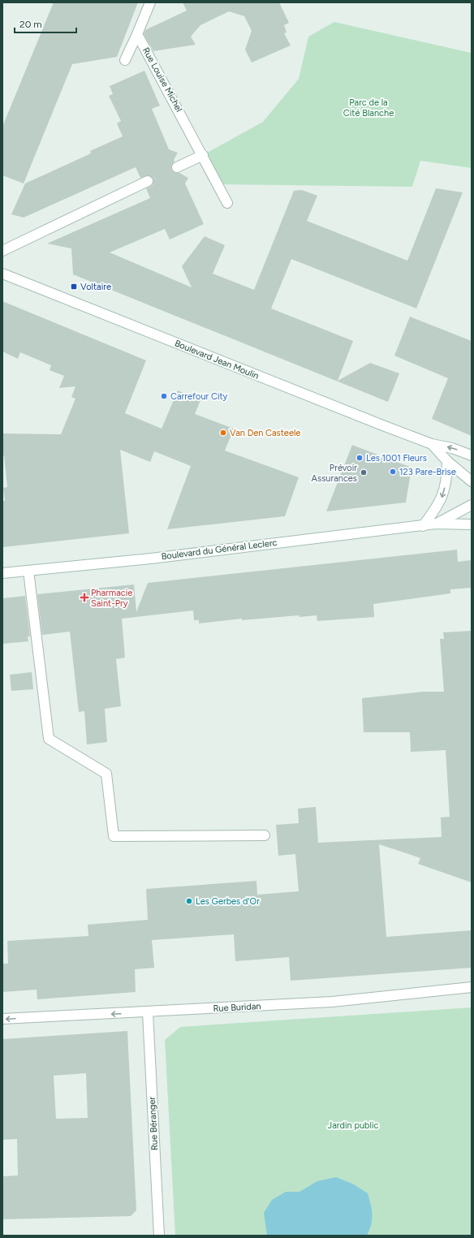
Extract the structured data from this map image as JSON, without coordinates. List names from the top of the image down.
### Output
{
  "streets": {
    "street": [
      "Rue Louise Michel",
      "Boulevard Jean Moulin",
      "Boulevard du Général Leclerc",
      "Rue Buridan",
      "Rue Béranger"
    ]
  },
  "crossings": [
    ["Rue Buridan", "Rue Béranger"]
  ],
  "parks": ["Parc de la Cité Blanche", "Jardin public"],
  "places": {
    "transit": ["Voltaire"],
    "other": [
      "Carrefour City",
      "Van Den Casteele",
      "Les 1001 Fleurs",
      "123 Pare-Brise",
      "Prévoir Assurances",
      "Les Gerbes d'Or"
    ],
    "health": ["Pharmacie Saint-Pry"]
  },
  "scale_bar": "20 m"
}
